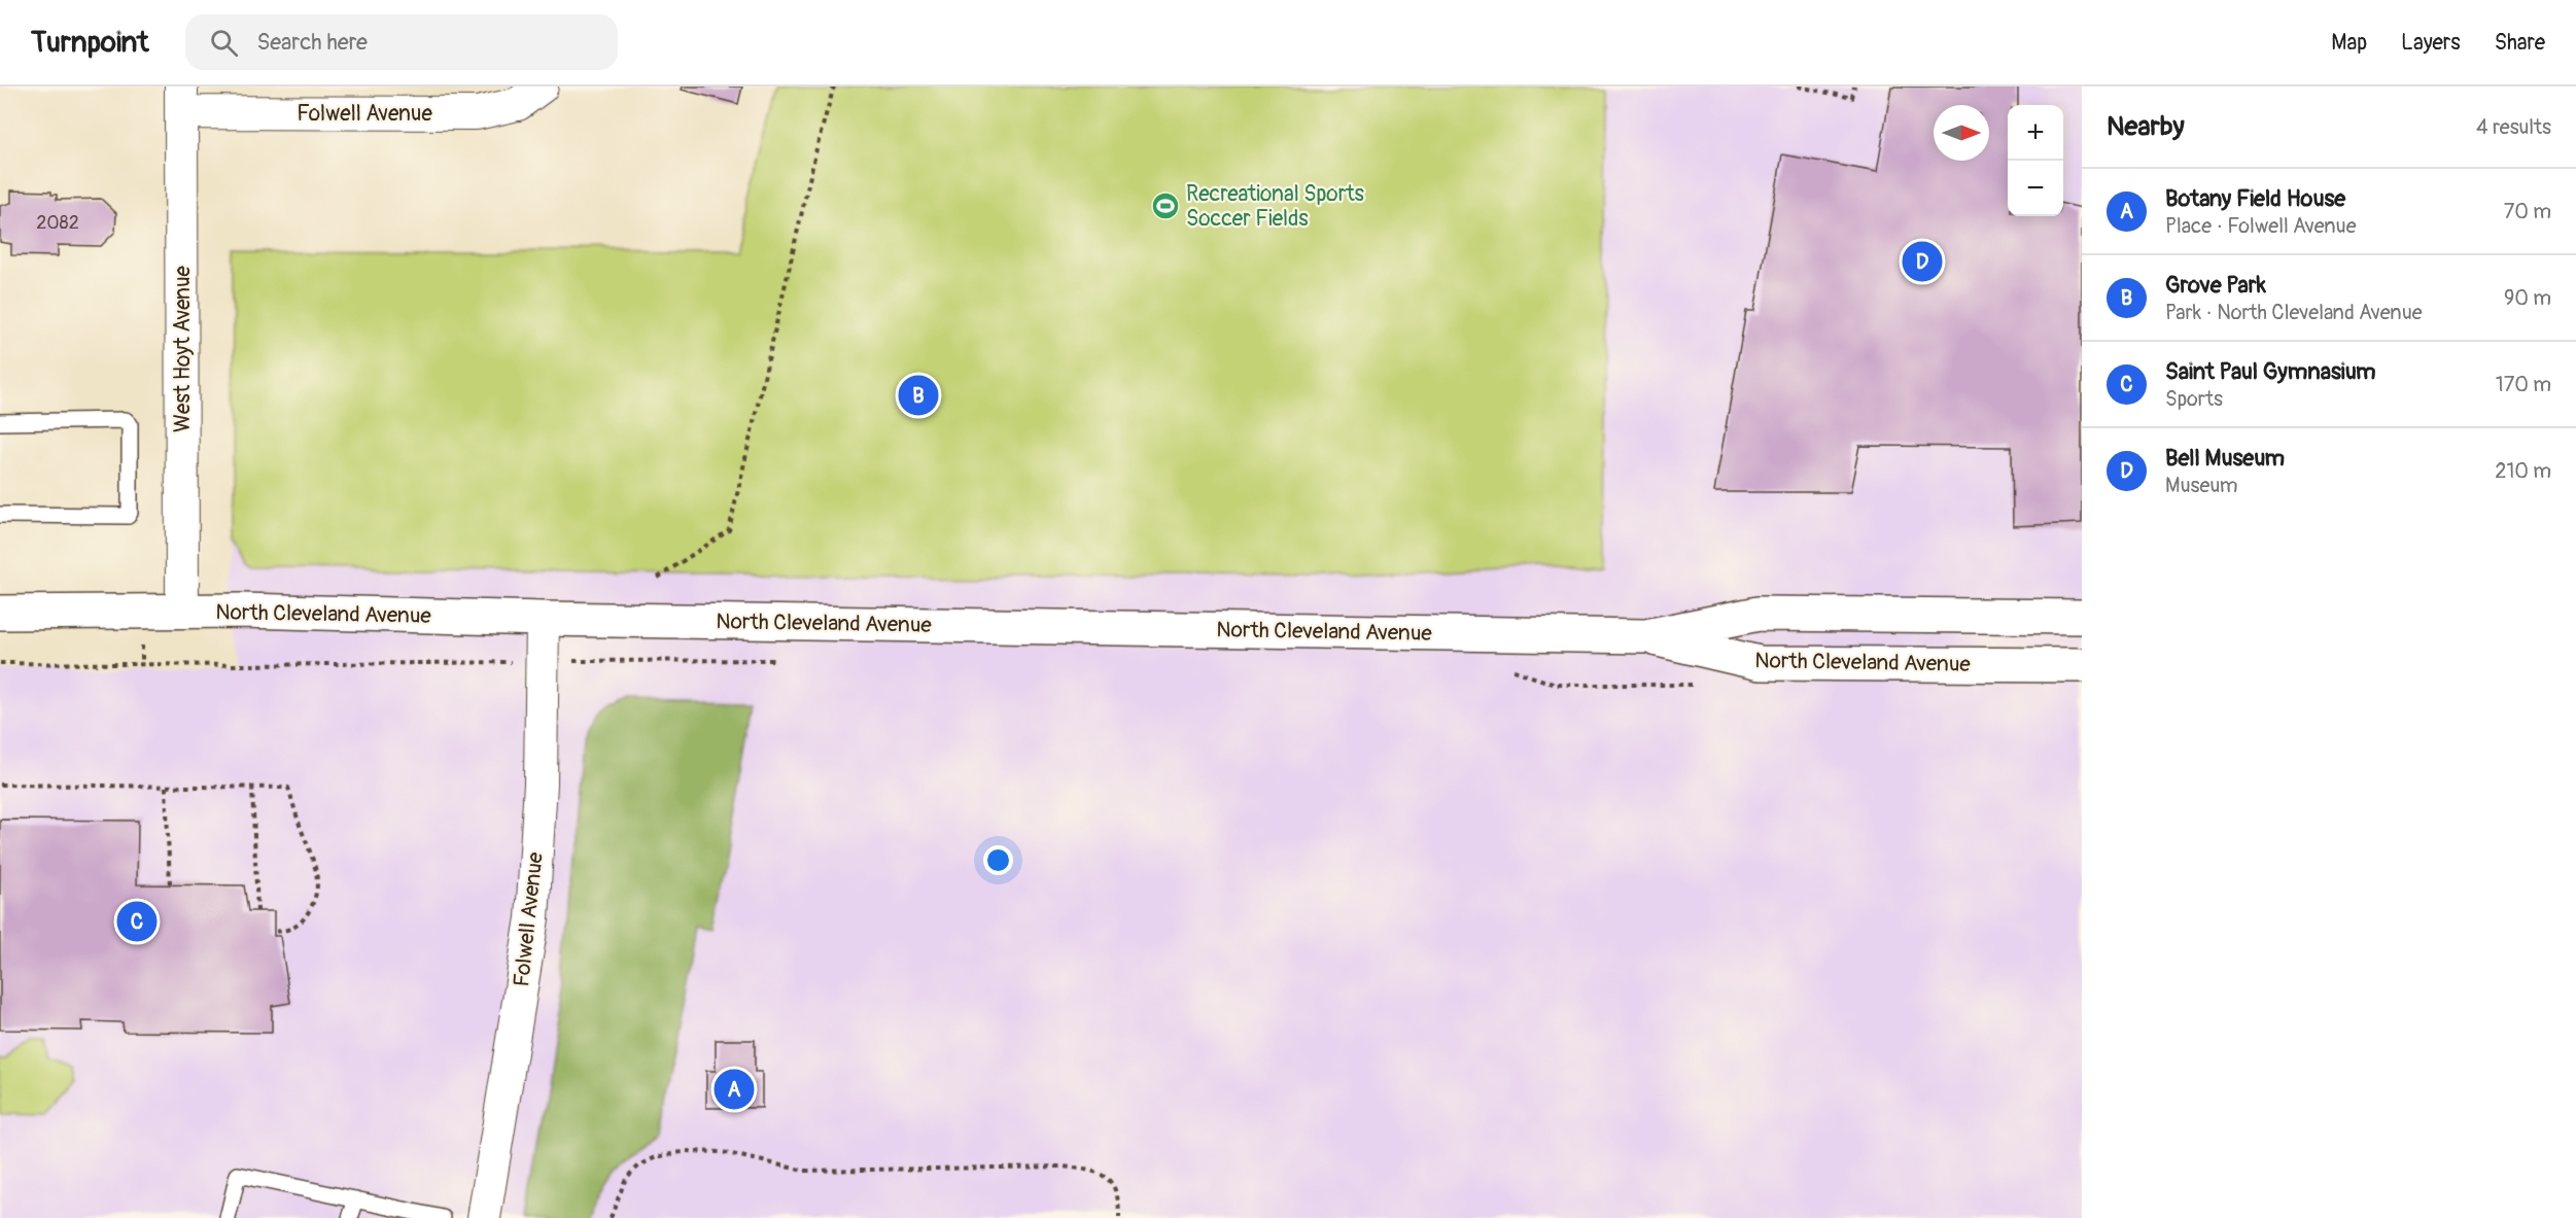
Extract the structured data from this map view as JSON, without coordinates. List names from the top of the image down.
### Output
{
  "streets": {
    "main road": ["North Cleveland Avenue"],
    "street": ["Folwell Avenue", "West Hoyt Avenue"]
  },
  "crossings": [
    ["Folwell Avenue", "West Hoyt Avenue"],
    ["Folwell Avenue", "North Cleveland Avenue"],
    ["West Hoyt Avenue", "North Cleveland Avenue"]
  ],
  "places": {
    "sports": ["Recreational Sports Soccer Fields"]
  },
  "house_numbers": ["2082"],
  "north": "right",
  "page": {
    "header": "Turnpoint",
    "search": "Search here",
    "nav": ["Map", "Layers", "Share"],
    "heading": ["Nearby", "4 results"],
    "map_buttons": ["+", "−"],
    "list": [
      {
        "mark": "A",
        "name": "Botany Field House",
        "note": "Place · Folwell Avenue",
        "value": "70 m"
      },
      {
        "mark": "B",
        "name": "Grove Park",
        "note": "Park · North Cleveland Avenue",
        "value": "90 m"
      },
      {
        "mark": "C",
        "name": "Saint Paul Gymnasium",
        "note": "Sports",
        "value": "170 m"
      },
      {
        "mark": "D",
        "name": "Bell Museum",
        "note": "Museum",
        "value": "210 m"
      }
    ],
    "pins": [
      "D",
      "B",
      "C",
      "A"
    ]
  }
}
